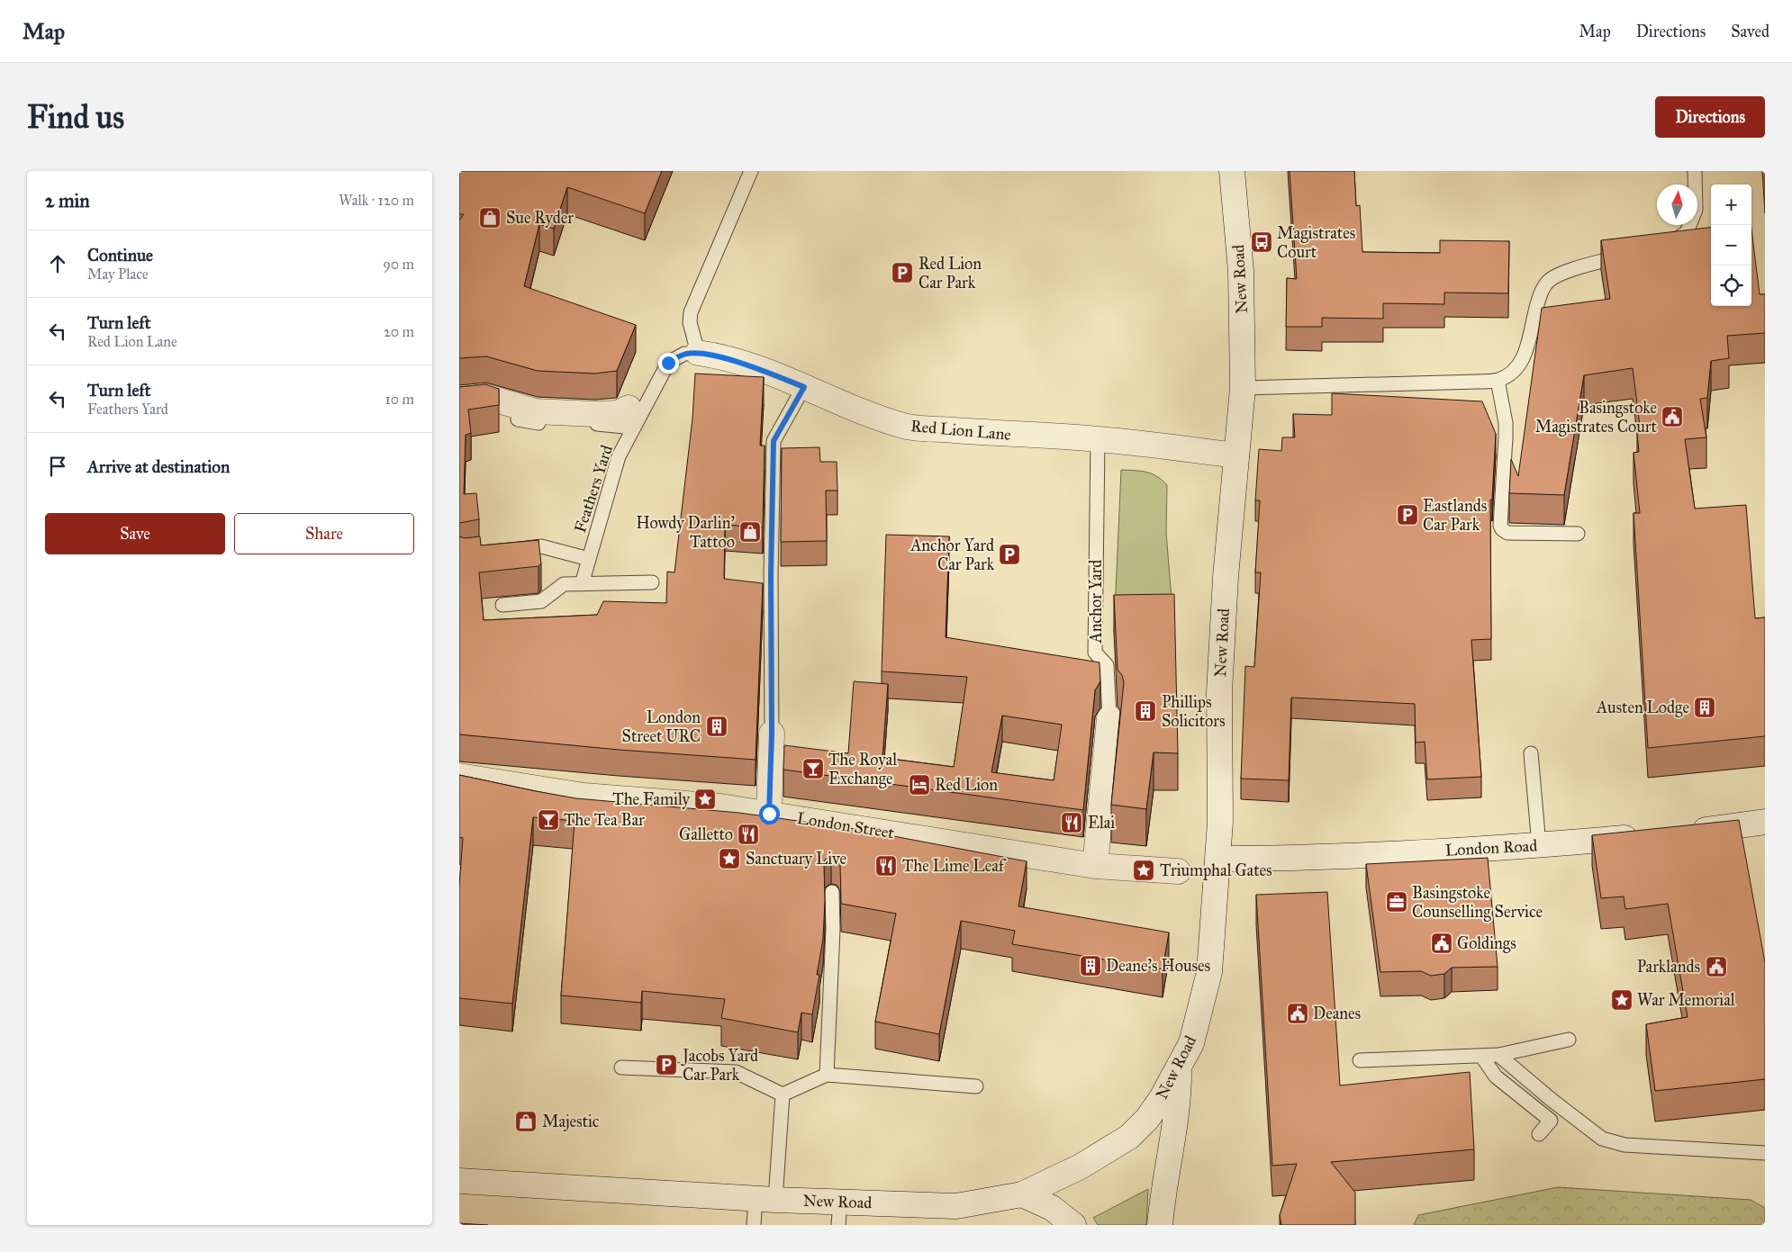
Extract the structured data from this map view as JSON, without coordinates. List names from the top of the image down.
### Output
{
  "streets": {
    "street": [
      "New Road",
      "Red Lion Lane",
      "Anchor Yard",
      "London Street",
      "London Road"
    ],
    "lane": ["Feathers Yard"]
  },
  "crossings": [
    ["New Road", "Red Lion Lane"],
    ["New Road", "London Road"],
    ["Red Lion Lane", "Feathers Yard"],
    ["Red Lion Lane", "Anchor Yard"],
    ["Anchor Yard", "London Street"]
  ],
  "places": {
    "shop": ["Sue Ryder", "Howdy Darlin' Tattoo", "Majestic"],
    "bus stop": ["Magistrates Court"],
    "parking": [
      "Red Lion Car Park",
      "Eastlands Car Park",
      "Anchor Yard Car Park",
      "Jacobs Yard Car Park"
    ],
    "public building": [
      "Basingstoke Magistrates Court",
      "Goldings",
      "Parklands",
      "Deanes"
    ],
    "building": [
      "Austen Lodge",
      "Phillips Solicitors",
      "London Street URC",
      "Deane's Houses"
    ],
    "bar": ["The Royal Exchange", "The Tea Bar"],
    "hotel": ["Red Lion"],
    "place": [
      "The Family",
      "Sanctuary Live",
      "Triumphal Gates",
      "War Memorial"
    ],
    "restaurant": ["Elai", "Galletto", "The Lime Leaf"],
    "office": ["Basingstoke Counselling Service"]
  },
  "north": "top",
  "page": {
    "header": "Map",
    "nav": ["Map", "Directions", "Saved"],
    "buttons": [
      "Directions",
      ["Save", "Share"]
    ],
    "title": "Find us",
    "heading": ["2 min", "Walk · 120 m"],
    "map_buttons": ["+", "−"],
    "list": [
      ["Continue", "May Place", "90 m"],
      ["Turn left", "Red Lion Lane", "20 m"],
      ["Turn left", "Feathers Yard", "10 m"],
      "Arrive at destination"
    ]
  }
}
